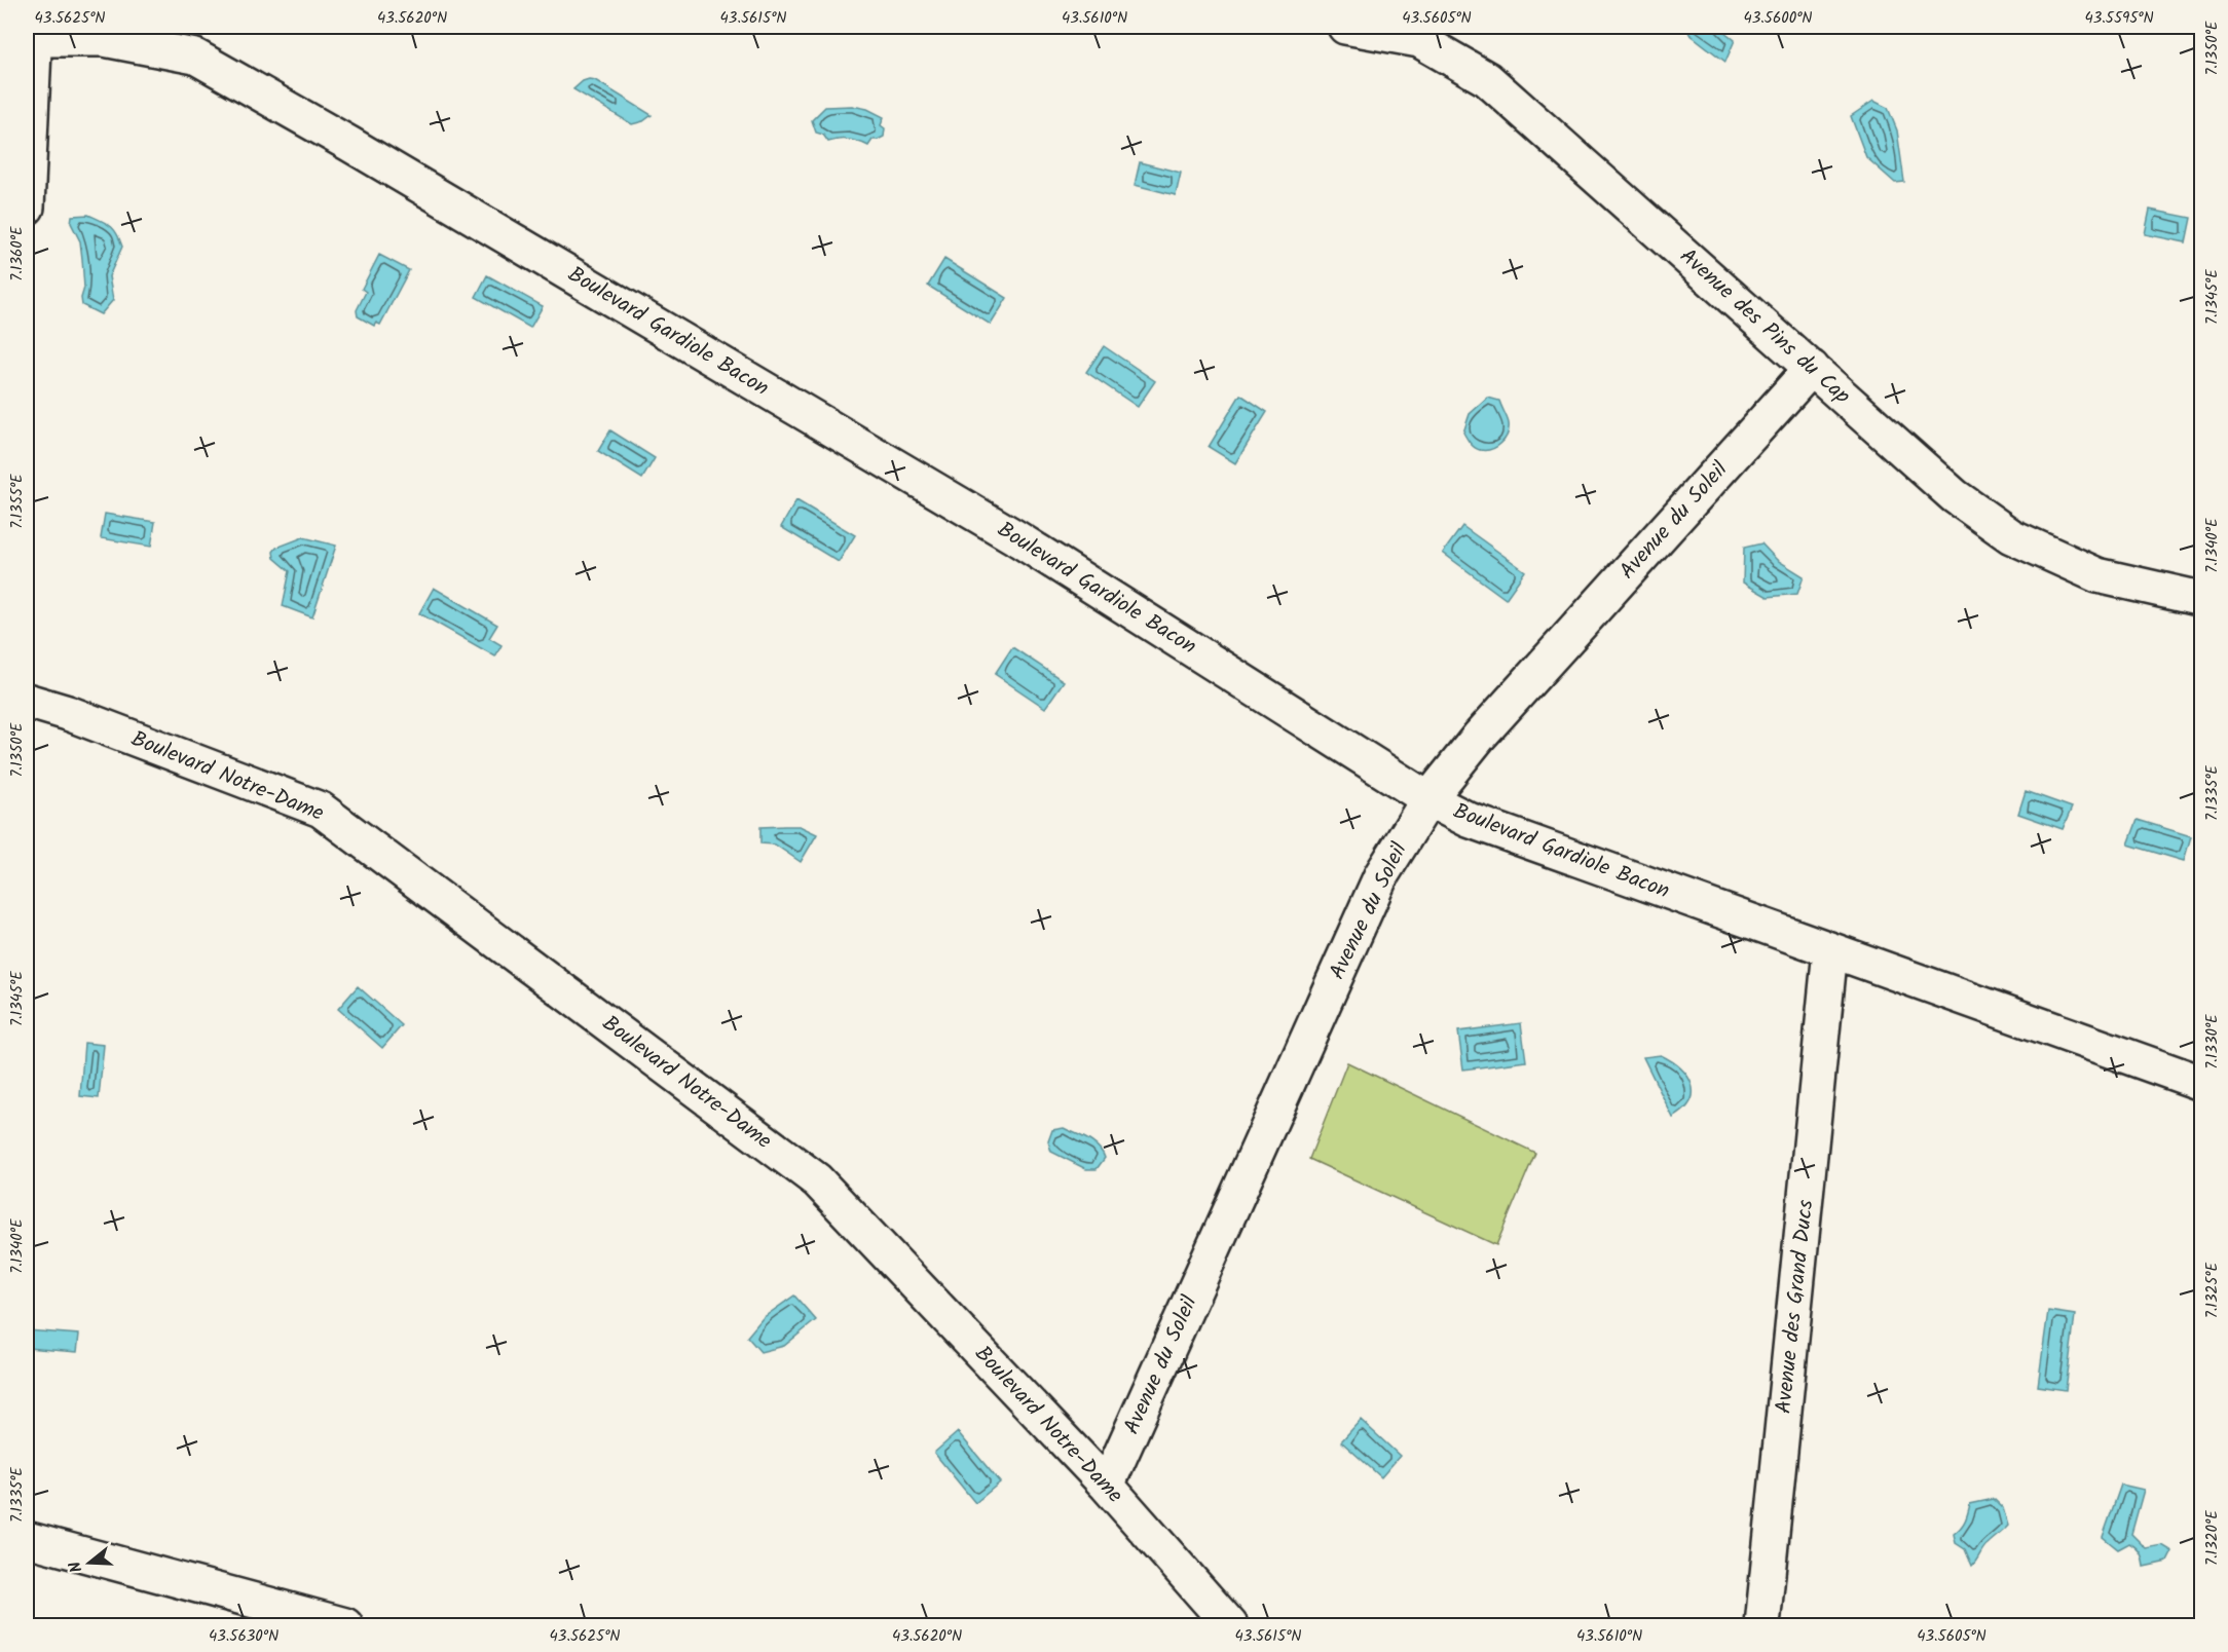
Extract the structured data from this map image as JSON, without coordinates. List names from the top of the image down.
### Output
{
  "streets": {
    "street": [
      "Avenue des Pins du Cap",
      "Boulevard Gardiole Bacon",
      "Avenue du Soleil",
      "Boulevard Notre-Dame",
      "Avenue des Grand Ducs"
    ]
  },
  "crossings": [
    ["Avenue des Pins du Cap", "Avenue du Soleil"],
    ["Boulevard Gardiole Bacon", "Avenue du Soleil"],
    ["Boulevard Gardiole Bacon", "Avenue des Grand Ducs"],
    ["Avenue du Soleil", "Boulevard Notre-Dame"]
  ],
  "north": "left",
  "coordinates": [
    "43.5625°N",
    "43.5620°N",
    "43.5615°N",
    "43.5610°N",
    "43.5605°N",
    "43.5600°N",
    "43.5595°N",
    "7.1350°E",
    "7.1360°E",
    "7.1345°E",
    "7.1355°E",
    "7.1340°E",
    "7.1335°E",
    "7.1330°E",
    "7.1325°E",
    "7.1320°E",
    "43.5630°N"
  ]
}
